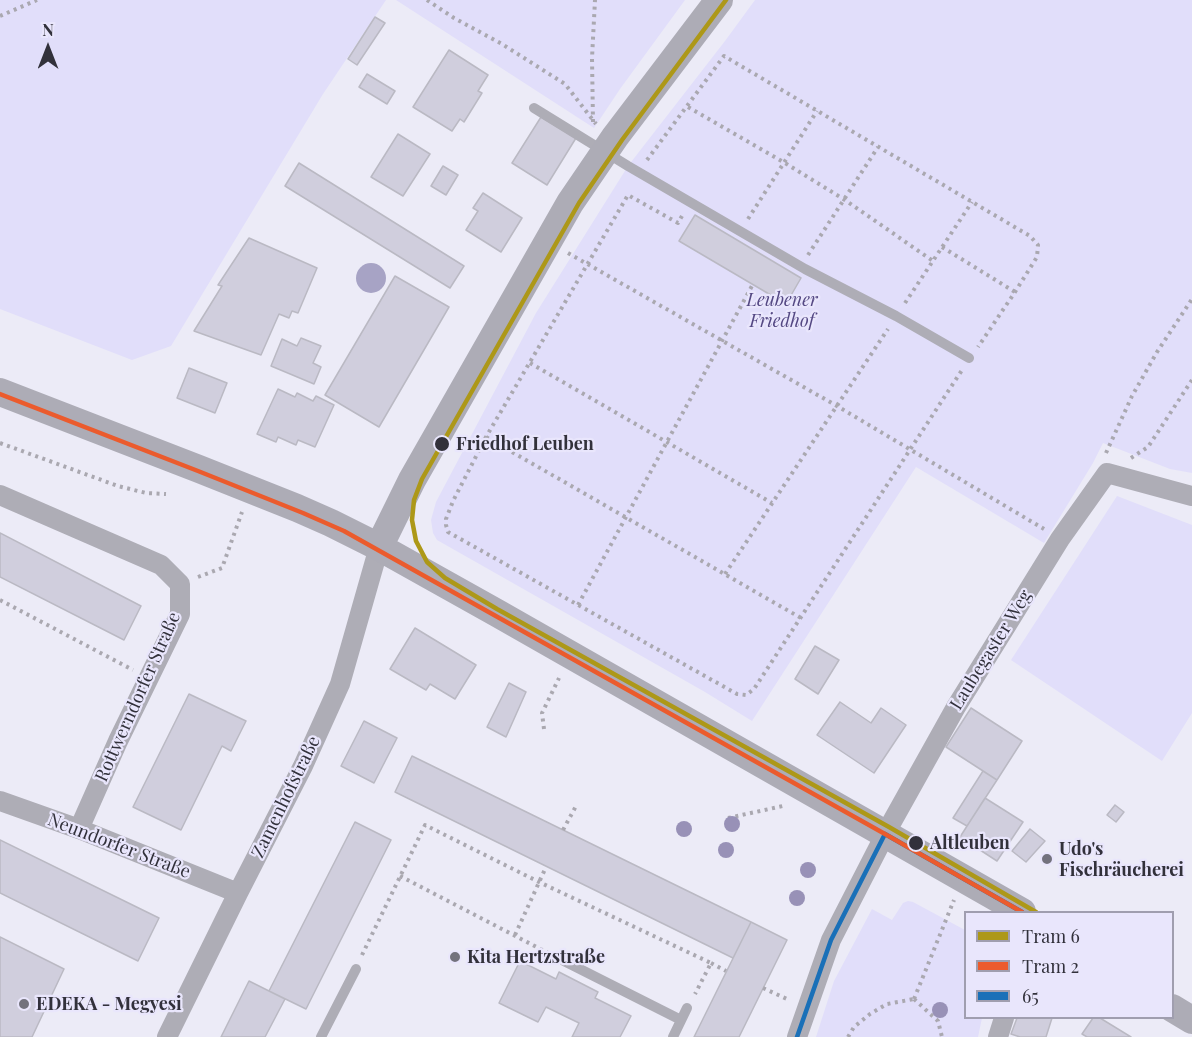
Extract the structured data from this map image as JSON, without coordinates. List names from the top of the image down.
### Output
{
  "streets": {
    "street": [
      "Laubegaster Weg",
      "Rottwerndorfer Straße",
      "Zamenhofstraße",
      "Neundorfer Straße"
    ]
  },
  "crossings": [
    ["Rottwerndorfer Straße", "Neundorfer Straße"],
    ["Zamenhofstraße", "Neundorfer Straße"]
  ],
  "parks": ["Leubener Friedhof"],
  "places": [
    "Friedhof Leuben",
    "Altleuben",
    "Udo's Fischräucherei",
    "Kita Hertzstraße",
    "EDEKA - Megyesi"
  ],
  "lines": ["tram line 6", "tram line 2", "transit line 65"],
  "legend": ["Tram 6", "Tram 2", "65"],
  "north": "top"
}
